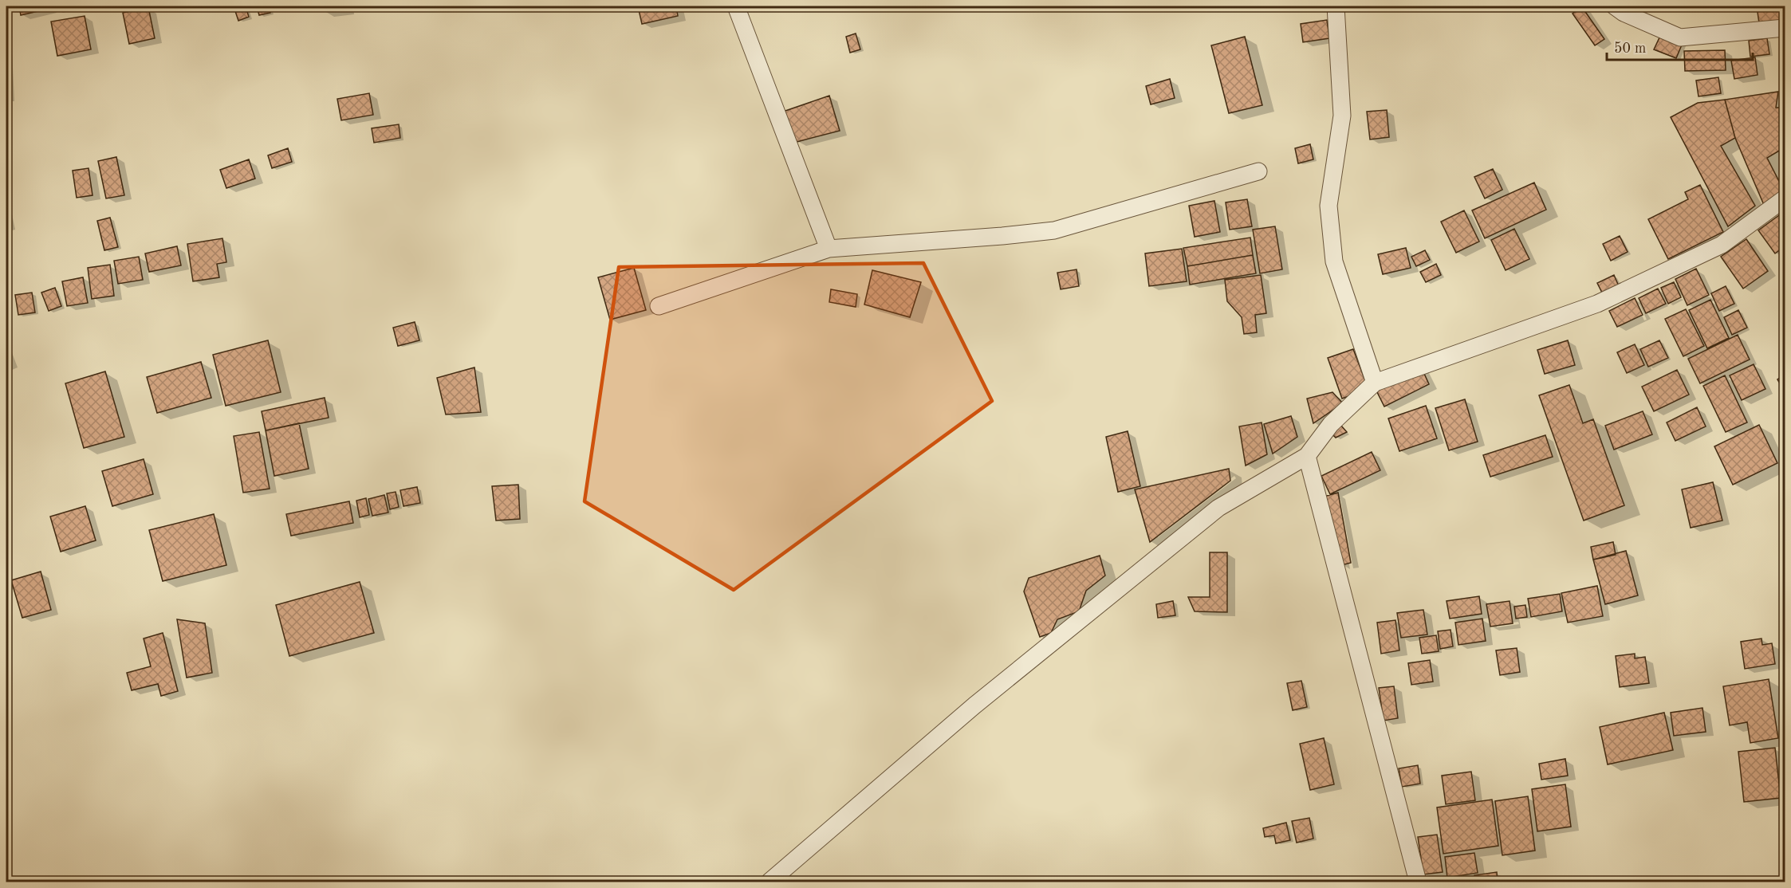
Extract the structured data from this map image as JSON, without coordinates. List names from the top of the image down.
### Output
{
  "scale_bar": "50 m"
}
